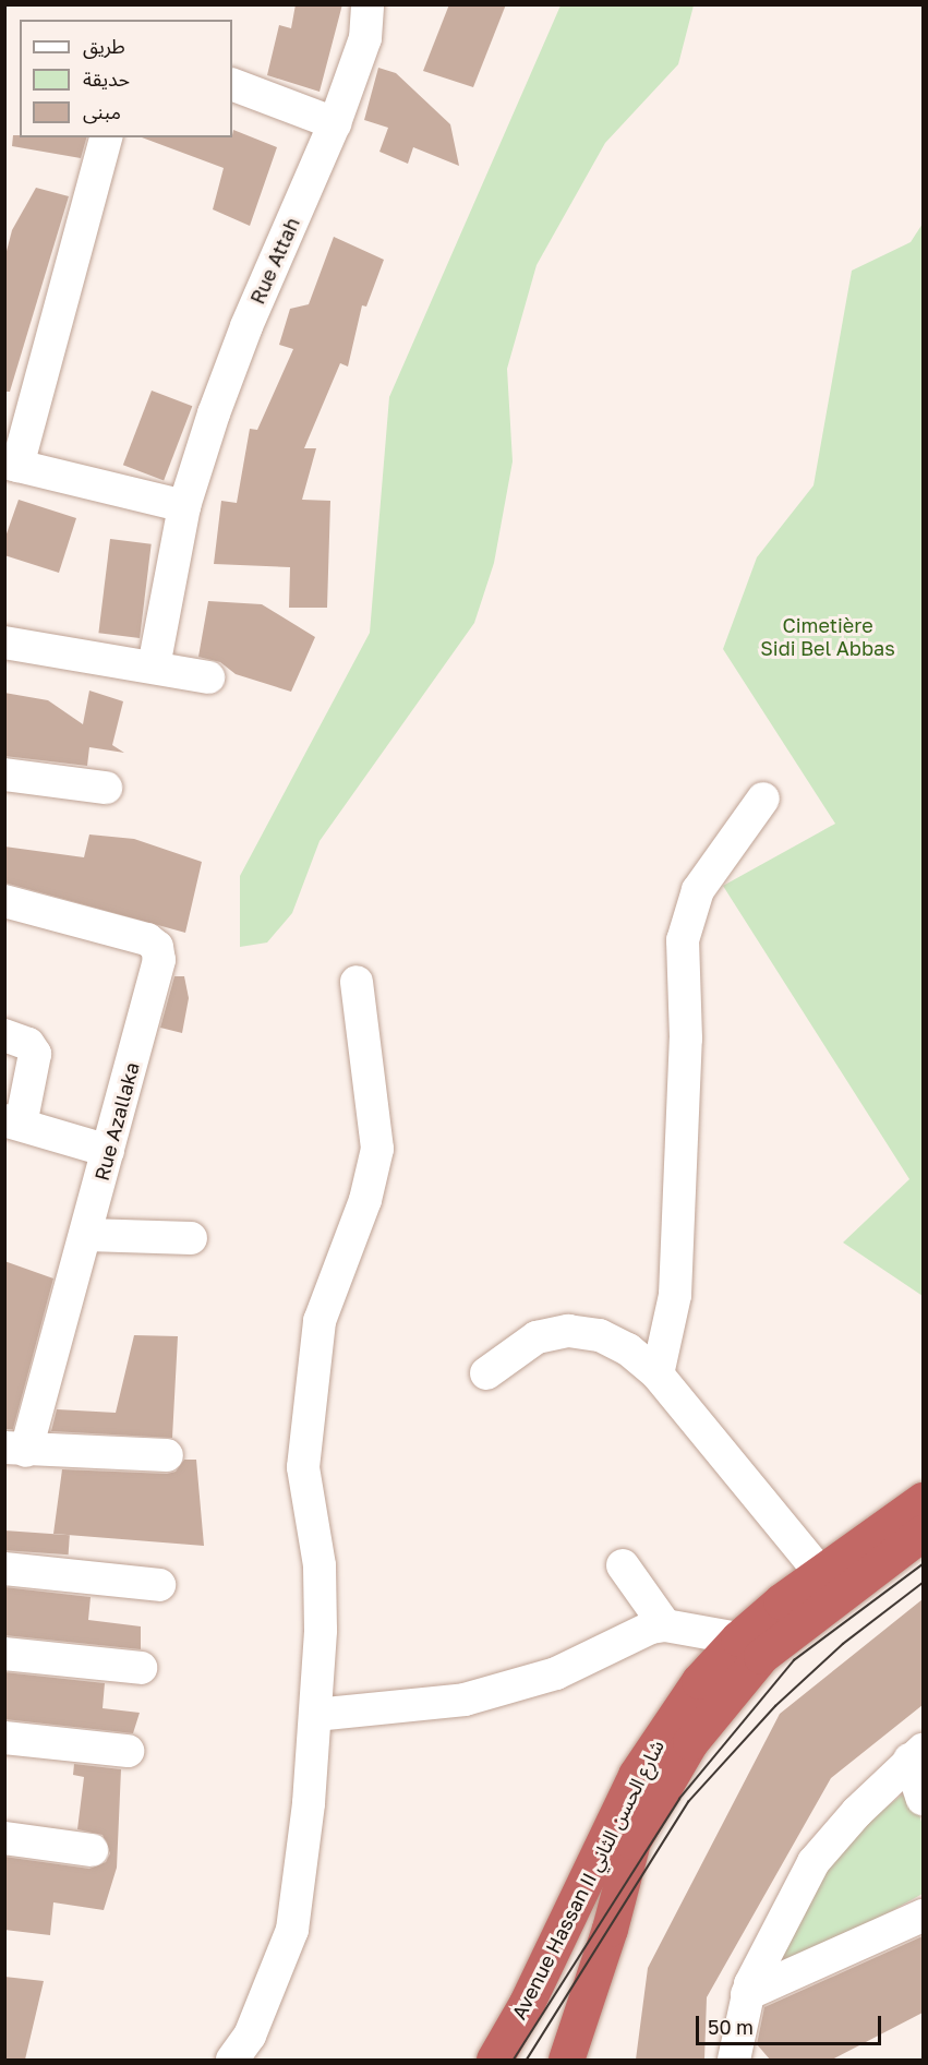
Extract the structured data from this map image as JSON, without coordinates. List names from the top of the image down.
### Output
{
  "streets": {
    "highway": ["Avenue Hassan II شارع الحسن الثاني"],
    "street": ["Rue Attah", "Rue Azallaka"]
  },
  "parks": ["Cimetière Sidi Bel Abbas"],
  "legend": ["طريق", "حديقة", "مبنى"],
  "scale_bar": "50 m"
}
